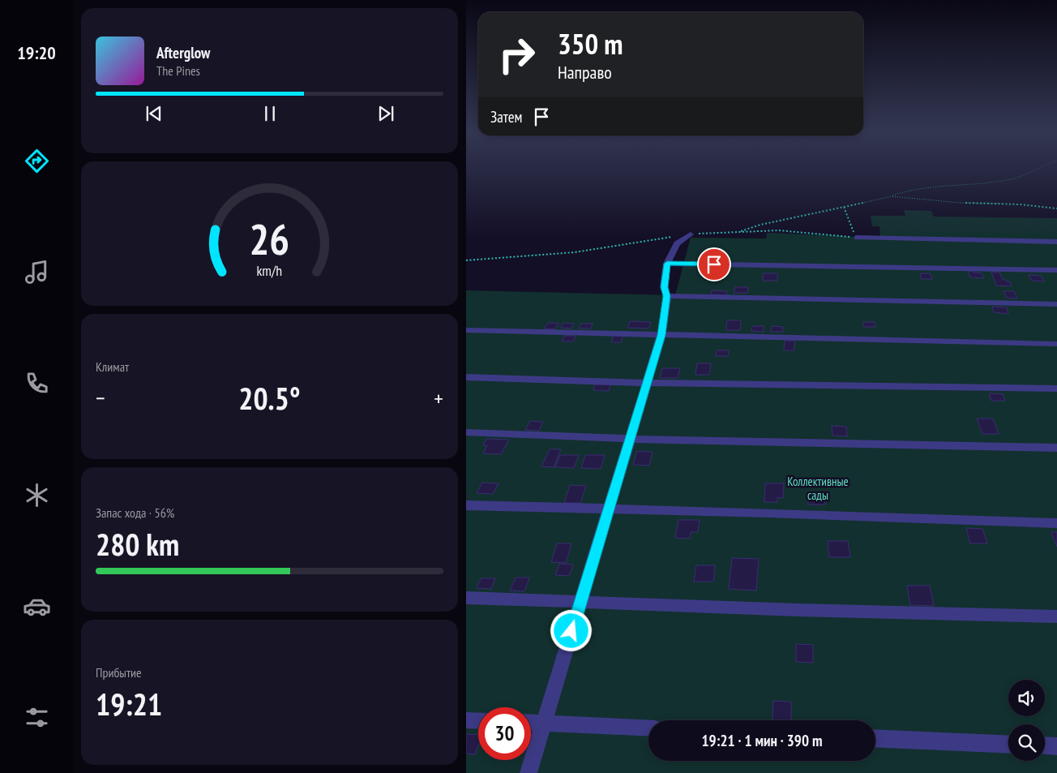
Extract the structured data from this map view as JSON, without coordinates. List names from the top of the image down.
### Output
{
  "parks": ["Коллективные сады"],
  "page": {
    "tabs": "19:20",
    "turn": ["350 m", "Направо"],
    "song": ["Afterglow", "The Pines"],
    "then": "Затем",
    "tile": [
      "Климат",
      ["Запас хода · 56%", "280 km"],
      ["Прибытие", "19:21"]
    ],
    "heat": ["−", "20.5°", "+"],
    "limit": "30",
    "trip": "19:21 · 1 мин · 390 m",
    "gauge": ["26", "km/h"]
  }
}
